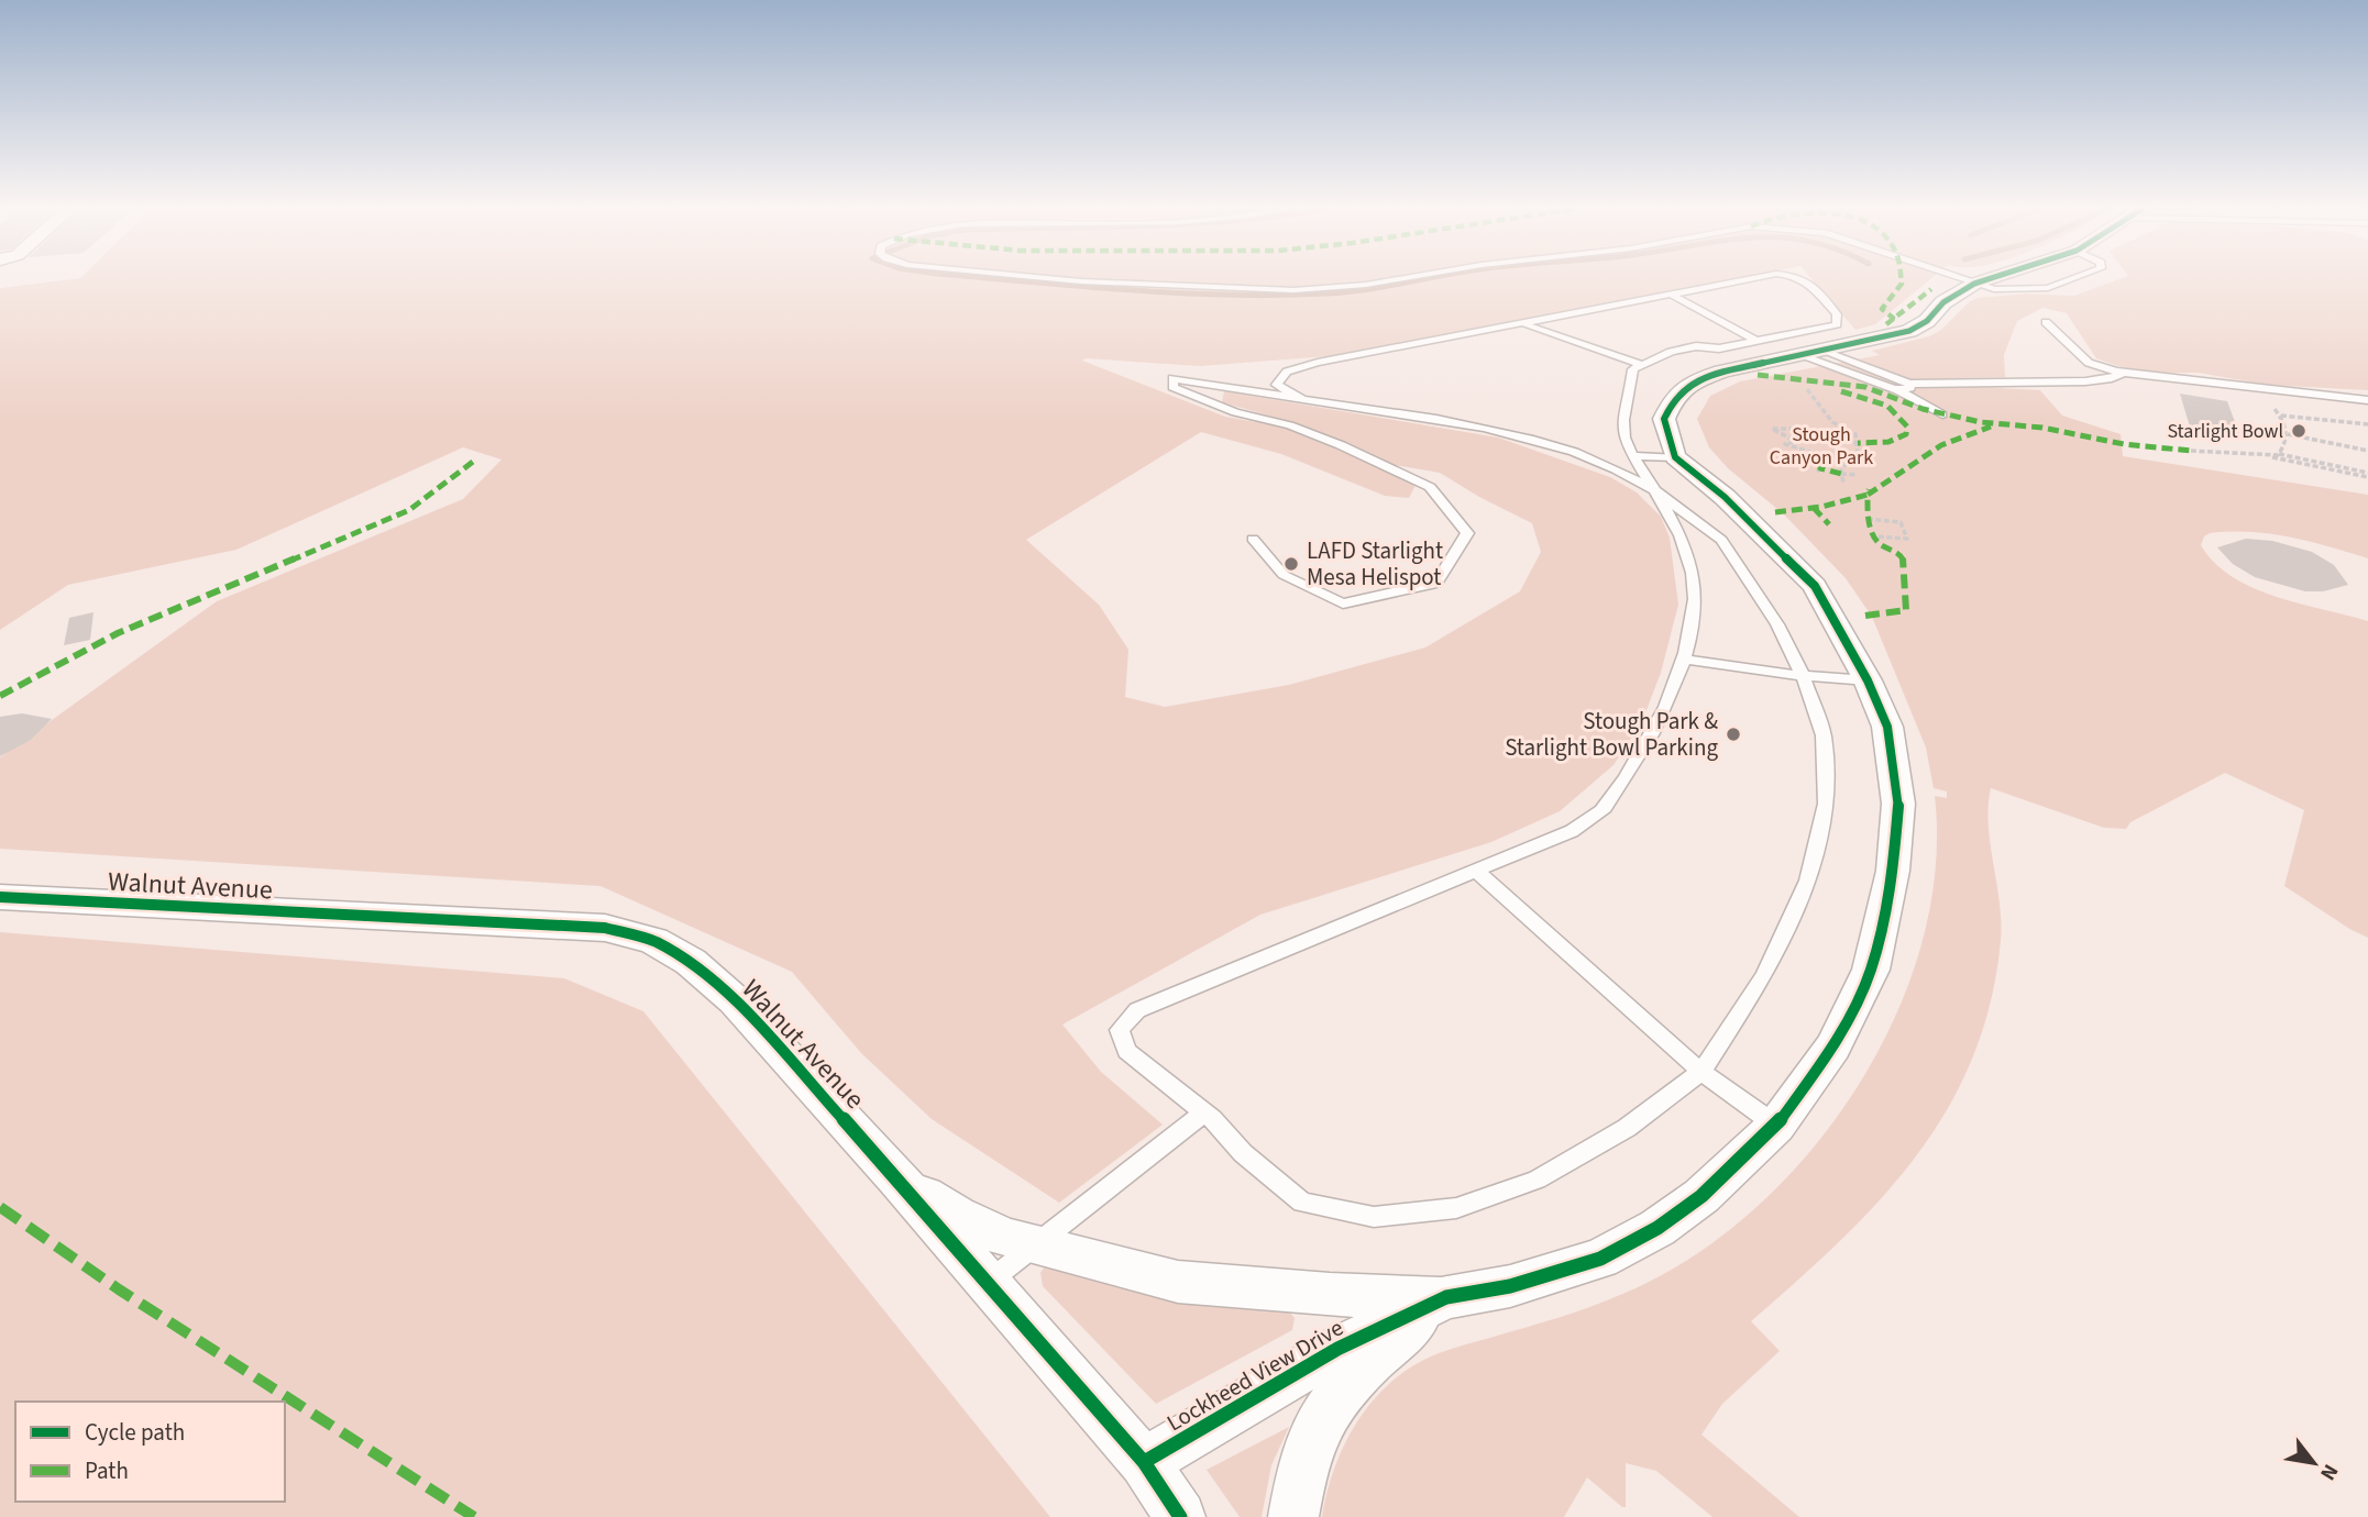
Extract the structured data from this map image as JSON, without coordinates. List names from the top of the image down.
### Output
{
  "streets": {
    "street": ["Walnut Avenue", "Lockheed View Drive"]
  },
  "crossings": [
    ["Walnut Avenue", "Lockheed View Drive"]
  ],
  "parks": ["Stough Canyon Park"],
  "places": ["Starlight Bowl", "LAFD Starlight Mesa Helispot", "Stough Park & Starlight Bowl Parking"],
  "legend": ["Cycle path", "Path"],
  "north": "bottom right"
}
